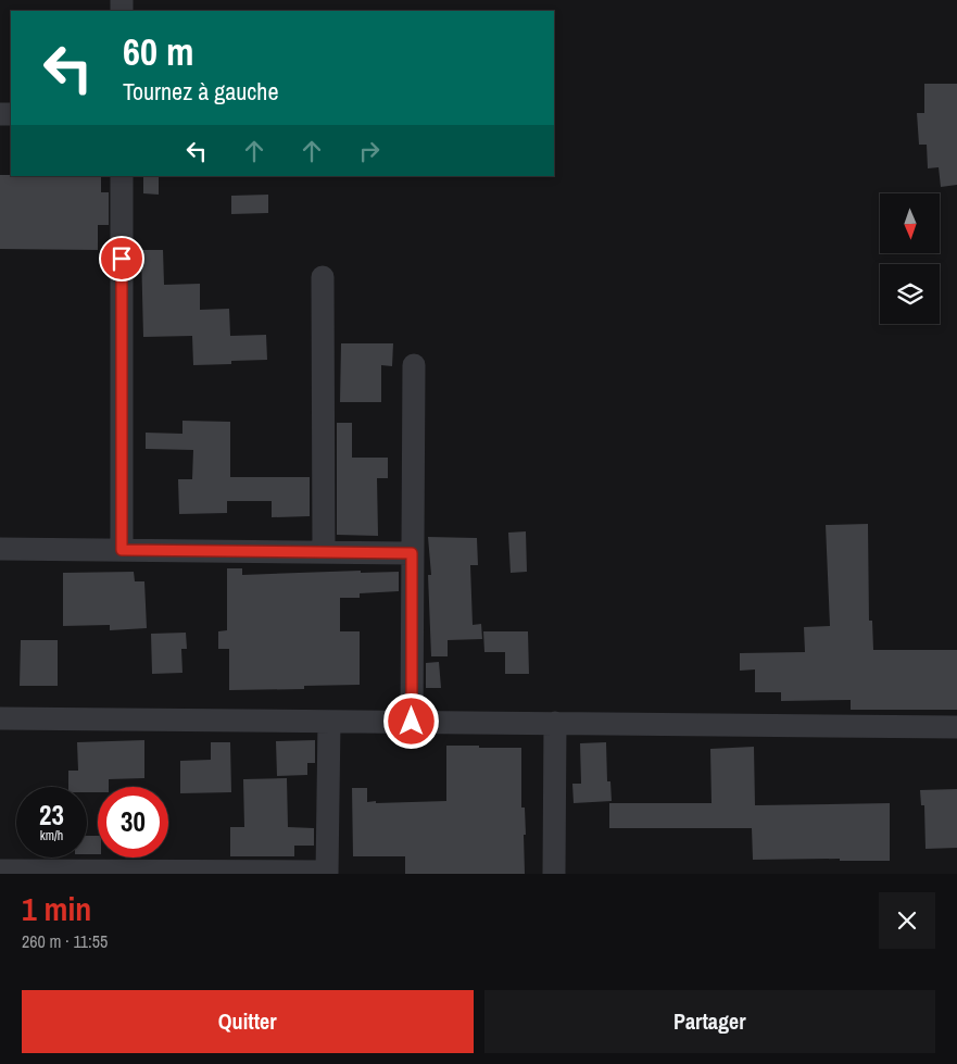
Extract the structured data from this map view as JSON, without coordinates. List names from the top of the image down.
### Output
{
  "north": "bottom",
  "page": {
    "turn": ["60 m", "Tournez à gauche"],
    "speed": "23 km/h",
    "limit": "30",
    "heading": ["1 min", "260 m · 11:55"],
    "buttons": ["Quitter", "Partager"]
  }
}
